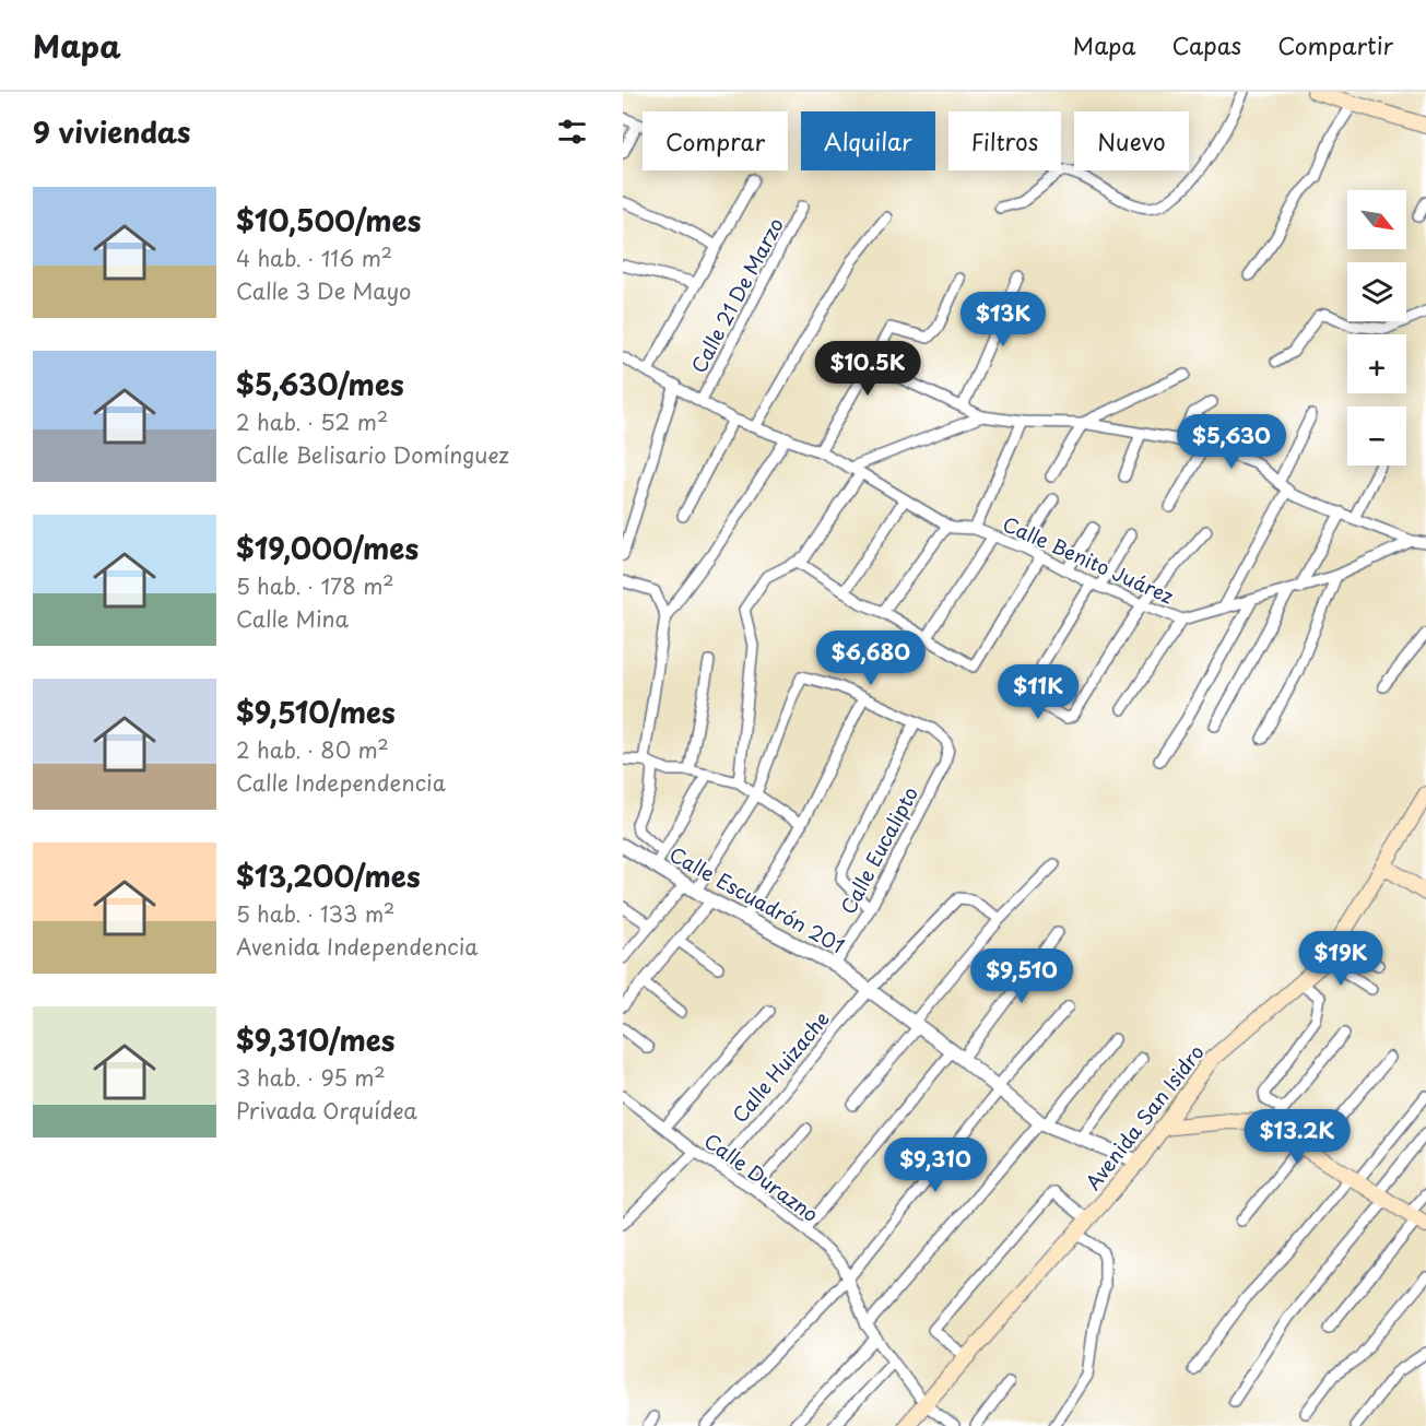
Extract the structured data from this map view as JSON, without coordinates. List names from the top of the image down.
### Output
{
  "streets": {
    "main road": ["Avenida San Isidro"],
    "street": [
      "Calle 21 De Marzo",
      "Calle Benito Juárez",
      "Calle Eucalipto",
      "Calle Escuadrón 201",
      "Calle Huizache",
      "Calle Durazno"
    ]
  },
  "crossings": [
    ["Calle 21 De Marzo", "Calle Benito Juárez"],
    ["Calle Eucalipto", "Calle Escuadrón 201"],
    ["Calle Escuadrón 201", "Calle Huizache"],
    ["Calle Escuadrón 201", "Avenida San Isidro"],
    ["Calle Huizache", "Calle Durazno"],
    ["Avenida San Isidro", "Calle Durazno"]
  ],
  "north": "bottom right",
  "page": {
    "header": "Mapa",
    "nav": ["Mapa", "Capas", "Compartir"],
    "heading": "9 viviendas",
    "chip": [
      "Comprar",
      "Alquilar",
      "Filtros",
      "Nuevo"
    ],
    "list": [
      {
        "name": "$10,500/mes",
        "note": "4 hab. · 116 m² · Calle 3 De Mayo"
      },
      {
        "name": "$5,630/mes",
        "note": "2 hab. · 52 m² · Calle Belisario Domínguez"
      },
      {
        "name": "$19,000/mes",
        "note": "5 hab. · 178 m² · Calle Mina"
      },
      {
        "name": "$9,510/mes",
        "note": "2 hab. · 80 m² · Calle Independencia"
      },
      {
        "name": "$13,200/mes",
        "note": "5 hab. · 133 m² · Avenida Independencia"
      },
      {
        "name": "$9,310/mes",
        "note": "3 hab. · 95 m² · Privada Orquídea"
      }
    ],
    "map_buttons": ["+", "−"],
    "price": [
      "$13K",
      "$10.5K",
      "$5,630",
      "$6,680",
      "$11K",
      "$19K",
      "$9,510",
      "$13.2K",
      "$9,310"
    ]
  }
}
